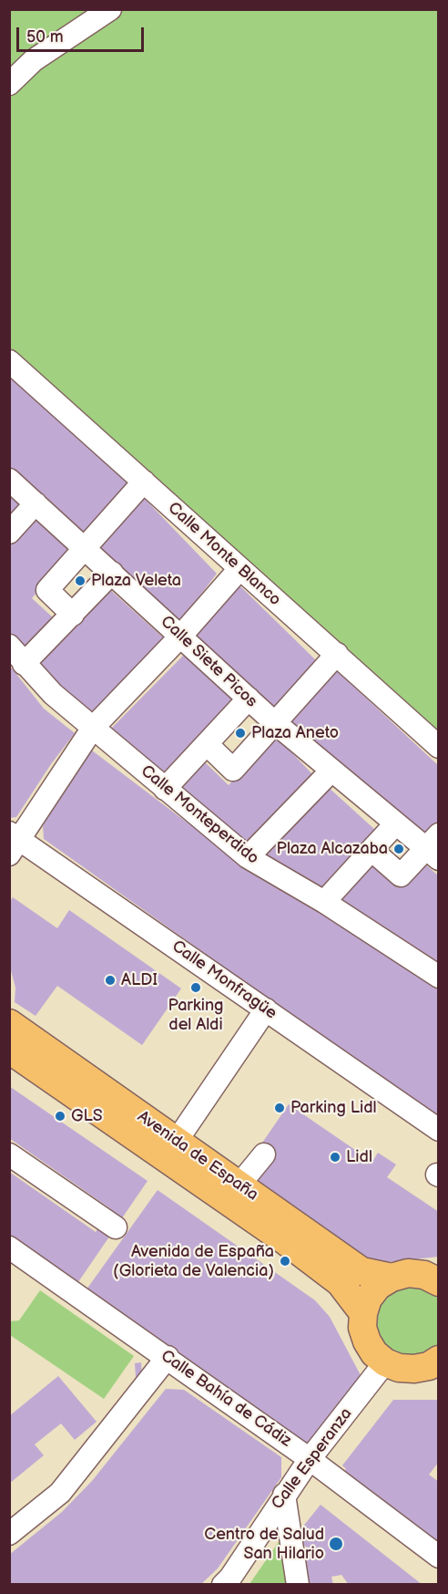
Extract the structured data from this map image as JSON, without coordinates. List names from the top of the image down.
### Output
{
  "streets": {
    "main road": ["Avenida de España"],
    "street": [
      "Calle Monte Blanco",
      "Calle Siete Picos",
      "Calle Monteperdido",
      "Calle Monfragüe",
      "Calle Bahía de Cádiz",
      "Calle Esperanza"
    ]
  },
  "crossings": [
    ["Calle Bahía de Cádiz", "Calle Esperanza"]
  ],
  "places": [
    "Plaza Veleta",
    "Plaza Aneto",
    "Plaza Alcazaba",
    "ALDI",
    "Parking del Aldi",
    "Parking Lidl",
    "GLS",
    "Lidl",
    "Avenida de España (Glorieta de Valencia)",
    "Centro de Salud San Hilario"
  ],
  "scale_bar": "50 m"
}
